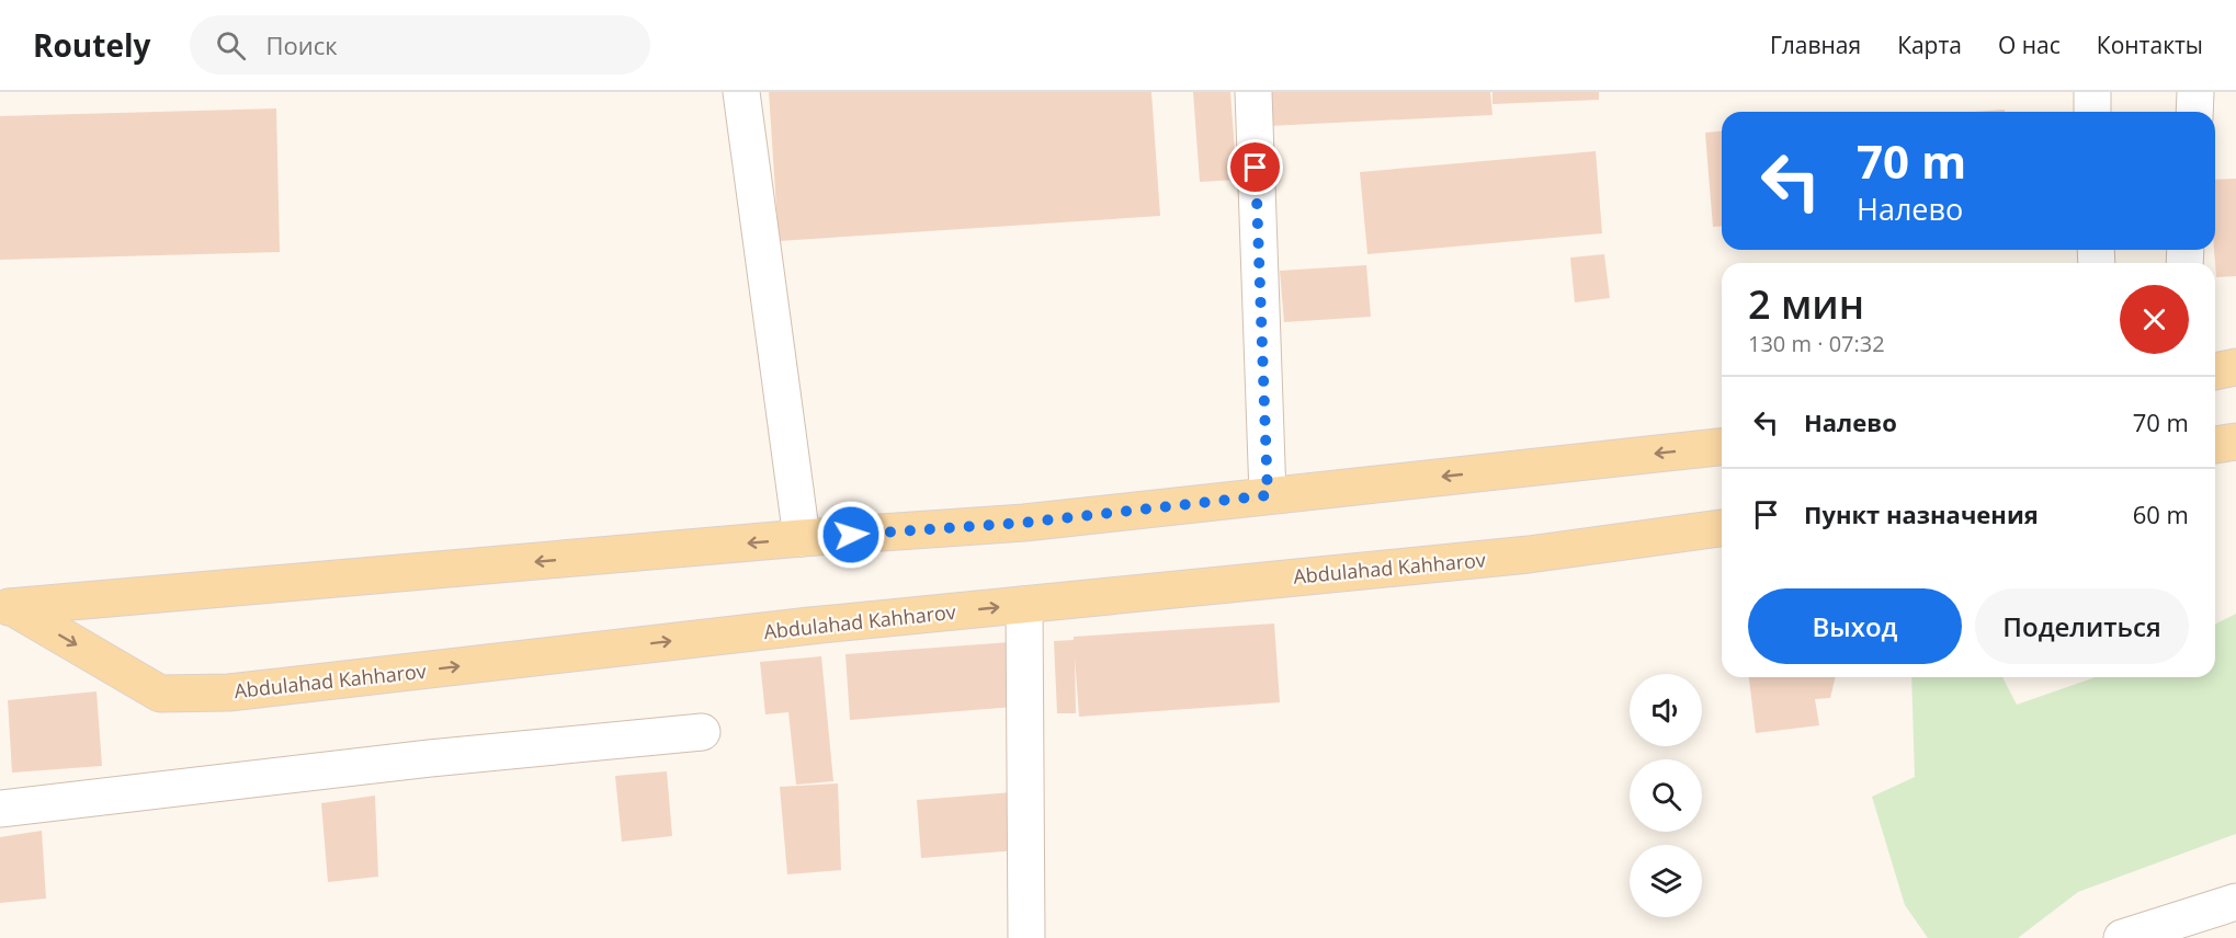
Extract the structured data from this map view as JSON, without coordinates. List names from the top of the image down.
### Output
{
  "streets": {
    "main road": ["Abdulahad Kahharov"]
  },
  "page": {
    "header": "Routely",
    "search": "Поиск",
    "nav": [
      "Главная",
      "Карта",
      "О нас",
      "Контакты"
    ],
    "turn": ["70 m", "Налево"],
    "heading": ["2 мин", "130 m · 07:32"],
    "list": [
      {
        "name": "Налево",
        "value": "70 m"
      },
      {
        "name": "Пункт назначения",
        "value": "60 m"
      }
    ],
    "buttons": ["Выход", "Поделиться"]
  }
}
